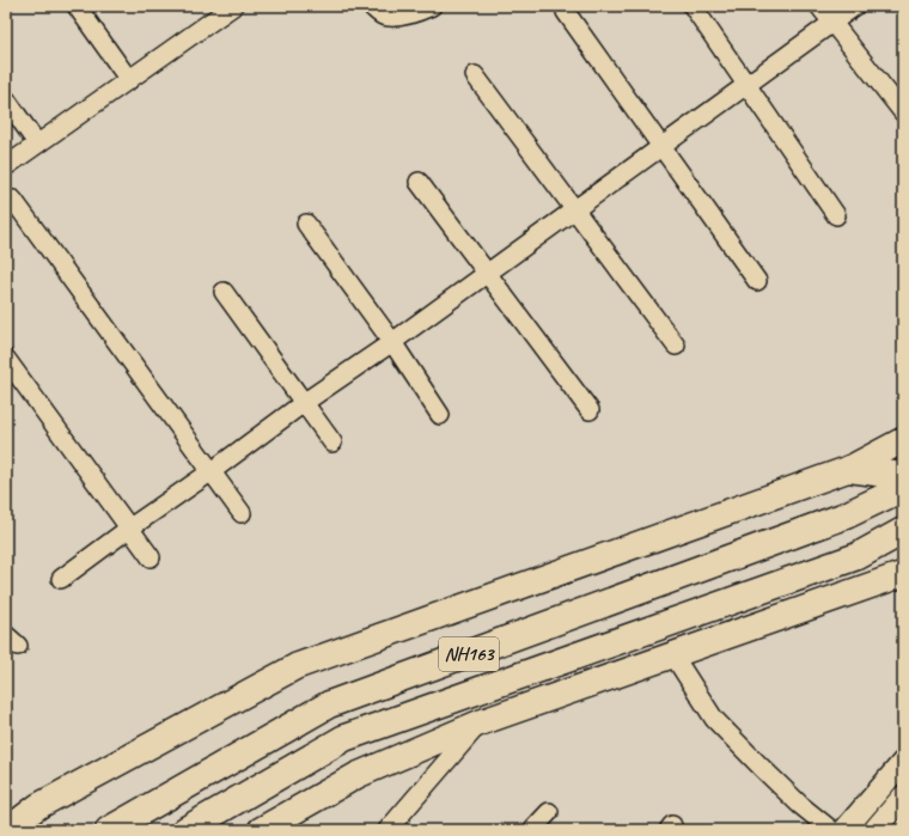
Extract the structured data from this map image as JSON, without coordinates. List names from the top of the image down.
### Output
{
  "streets": {
    "highway": ["NH163"]
  }
}
